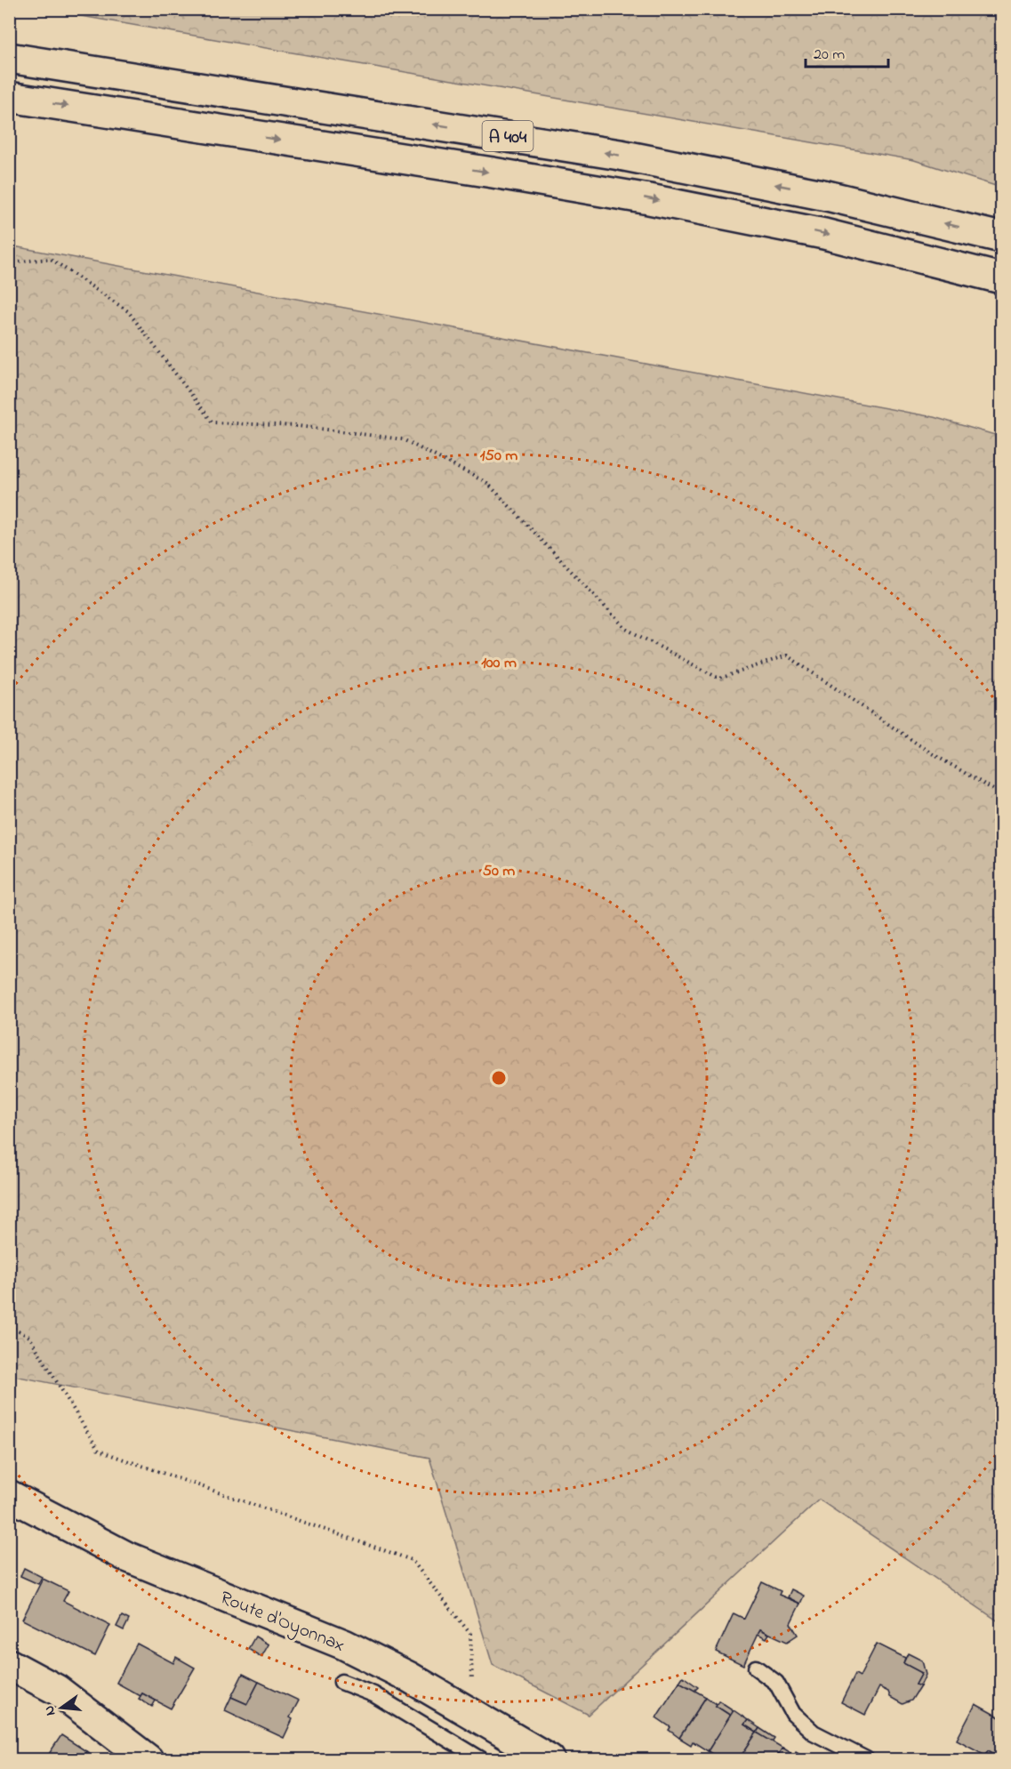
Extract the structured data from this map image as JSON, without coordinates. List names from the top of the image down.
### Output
{
  "streets": {
    "main road": ["A 404", "Route d'Oyonnax"]
  },
  "scale_bar": "20 m",
  "north": "left",
  "rings": ["150 m", "100 m", "50 m"]
}
